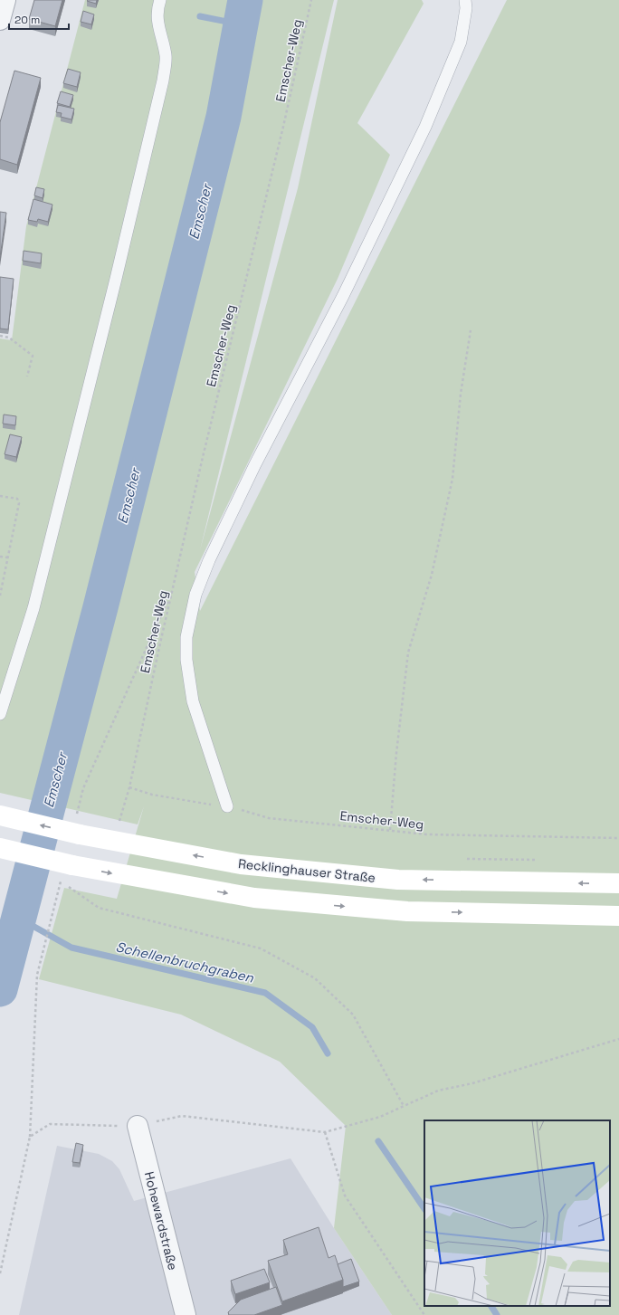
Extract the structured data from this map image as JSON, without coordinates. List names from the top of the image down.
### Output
{
  "streets": {
    "main road": ["Recklinghauser Straße"],
    "street": ["Hohewardstraße"],
    "path": ["Emscher-Weg"]
  },
  "water": ["Emscher", "Schellenbruchgraben"],
  "scale_bar": "20 m"
}
